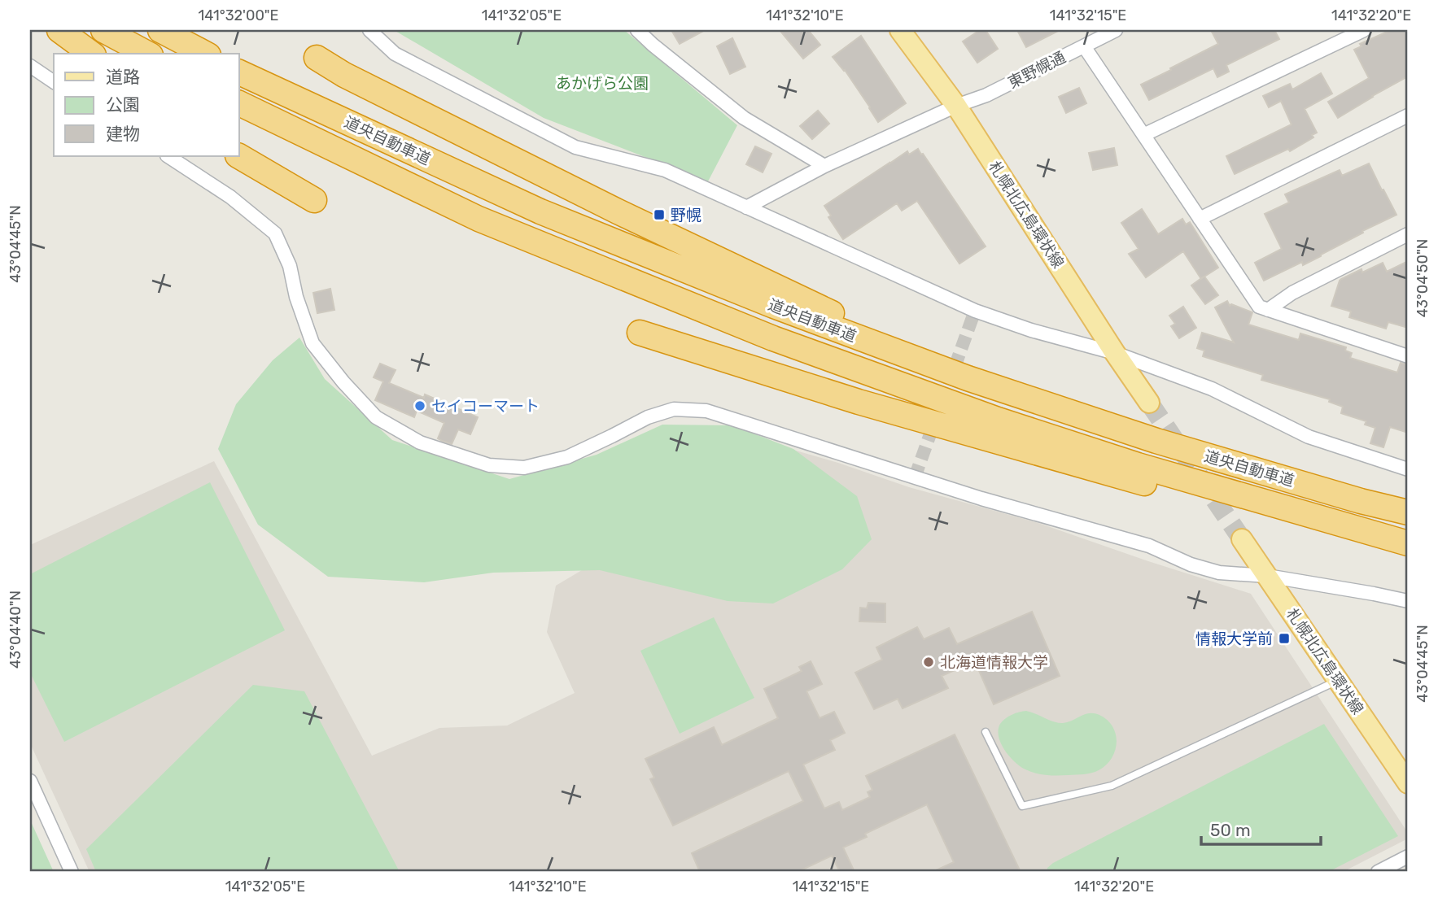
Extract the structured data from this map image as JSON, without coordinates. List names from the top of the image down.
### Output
{
  "streets": {
    "highway": ["道央自動車道"],
    "main road": ["札幌北広島環状線"],
    "street": ["東野幌通"]
  },
  "crossings": [
    ["東野幌通", "札幌北広島環状線"]
  ],
  "parks": ["あかげら公園"],
  "places": {
    "transit": ["野幌", "情報大学前"],
    "other": ["セイコーマート", "北海道情報大学"]
  },
  "legend": ["道路", "公園", "建物"],
  "scale_bar": "50 m",
  "coordinates": [
    "141°32'00\"E",
    "141°32'05\"E",
    "141°32'10\"E",
    "141°32'15\"E",
    "141°32'20\"E",
    "43°04'45\"N",
    "43°04'50\"N",
    "43°04'40\"N"
  ]
}
